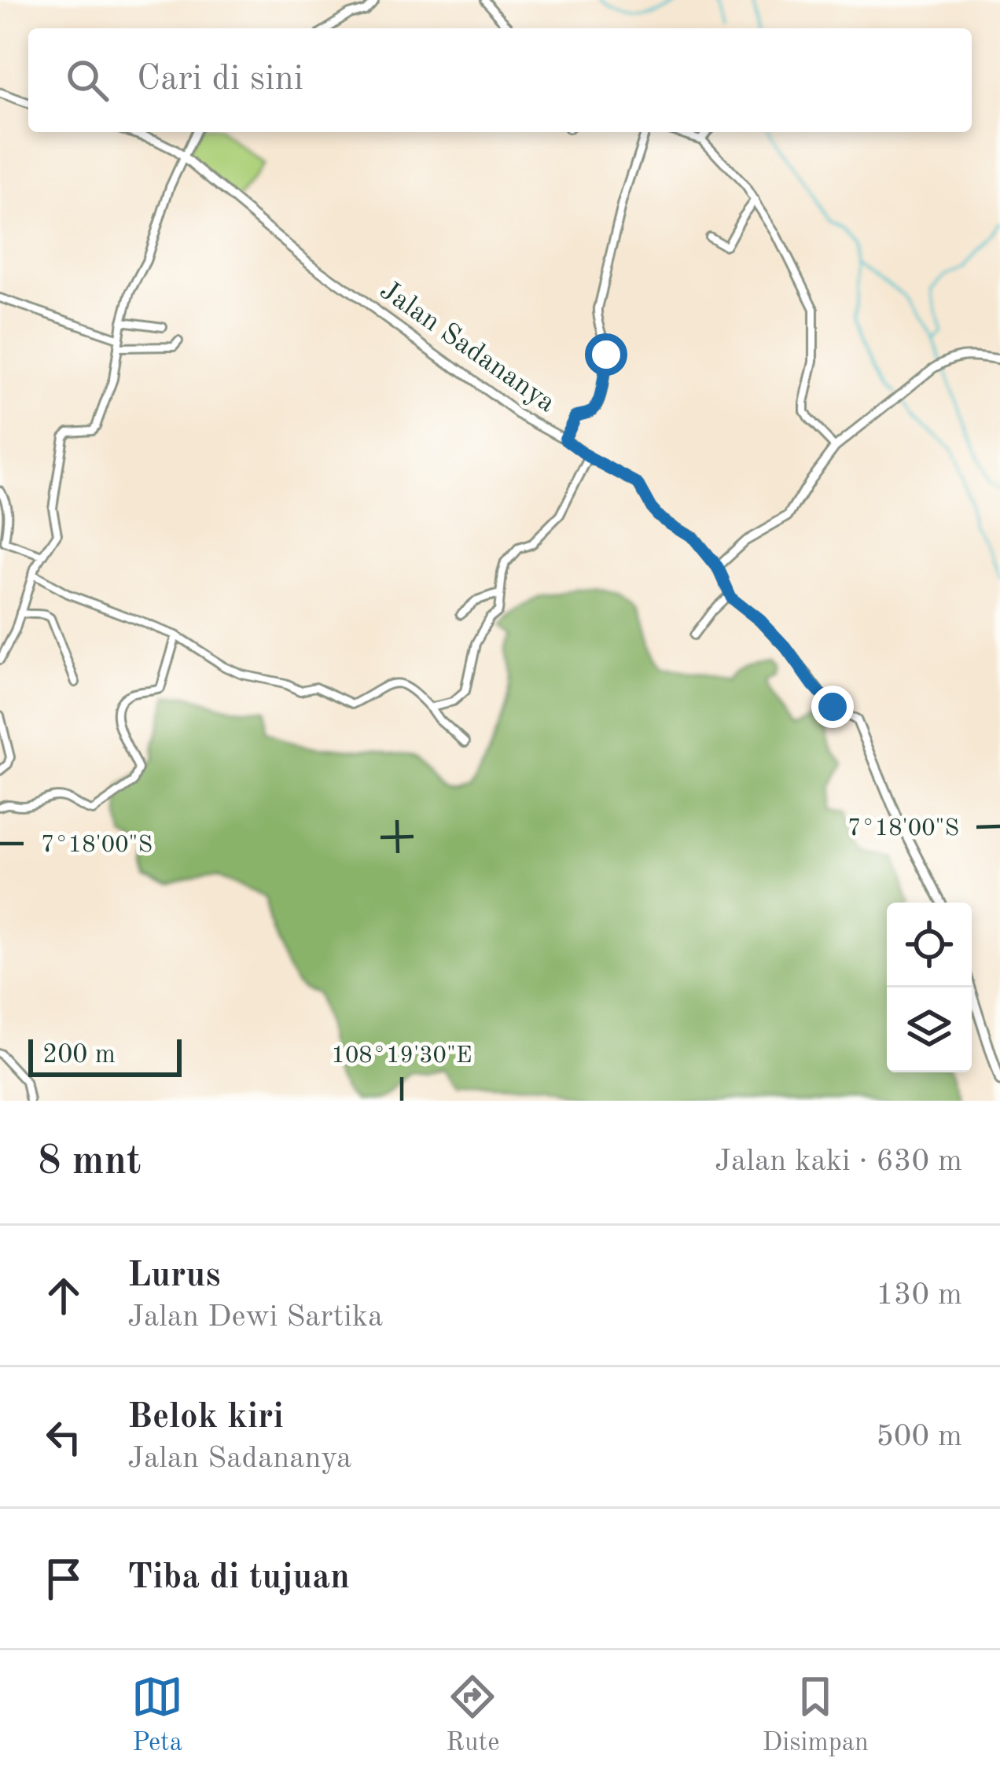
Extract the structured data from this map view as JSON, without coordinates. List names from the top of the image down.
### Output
{
  "streets": {
    "street": ["Jalan Sadananya"]
  },
  "scale_bar": "200 m",
  "page": {
    "search": "Cari di sini",
    "scale": "200 m",
    "heading": ["8 mnt", "Jalan kaki · 630 m"],
    "list": [
      ["Lurus", "Jalan Dewi Sartika", "130 m"],
      ["Belok kiri", "Jalan Sadananya", "500 m"],
      "Tiba di tujuan"
    ],
    "nav": ["Peta", "Rute", "Disimpan"]
  },
  "coordinates": ["7°18'00\"S", "108°19'30\"E"]
}
